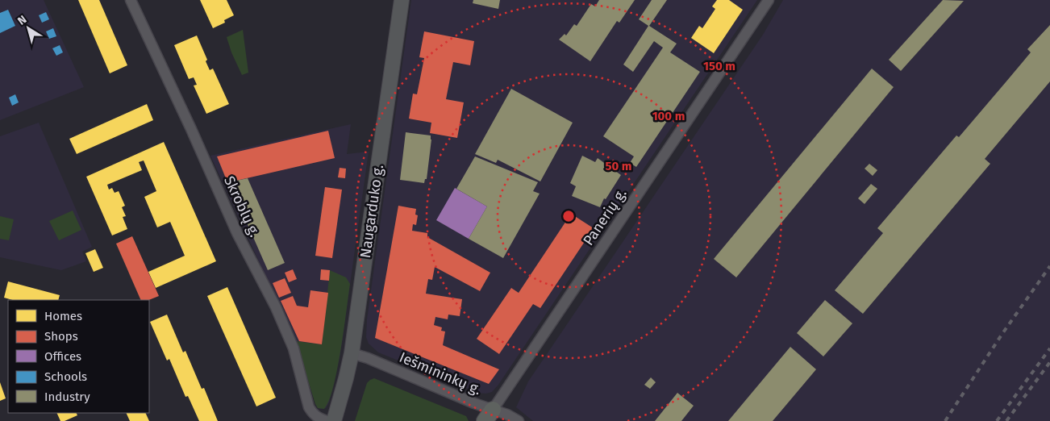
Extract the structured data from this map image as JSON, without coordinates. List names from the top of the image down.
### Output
{
  "streets": {
    "main road": ["Naugarduko g."],
    "street": ["Skroblų g.", "Panerių g.", "Iešmininkų g."]
  },
  "crossings": [
    ["Naugarduko g.", "Iešmininkų g."],
    ["Panerių g.", "Iešmininkų g."]
  ],
  "legend": [
    "Homes",
    "Shops",
    "Offices",
    "Schools",
    "Industry"
  ],
  "north": "top left",
  "rings": ["150 m", "100 m", "50 m"]
}
